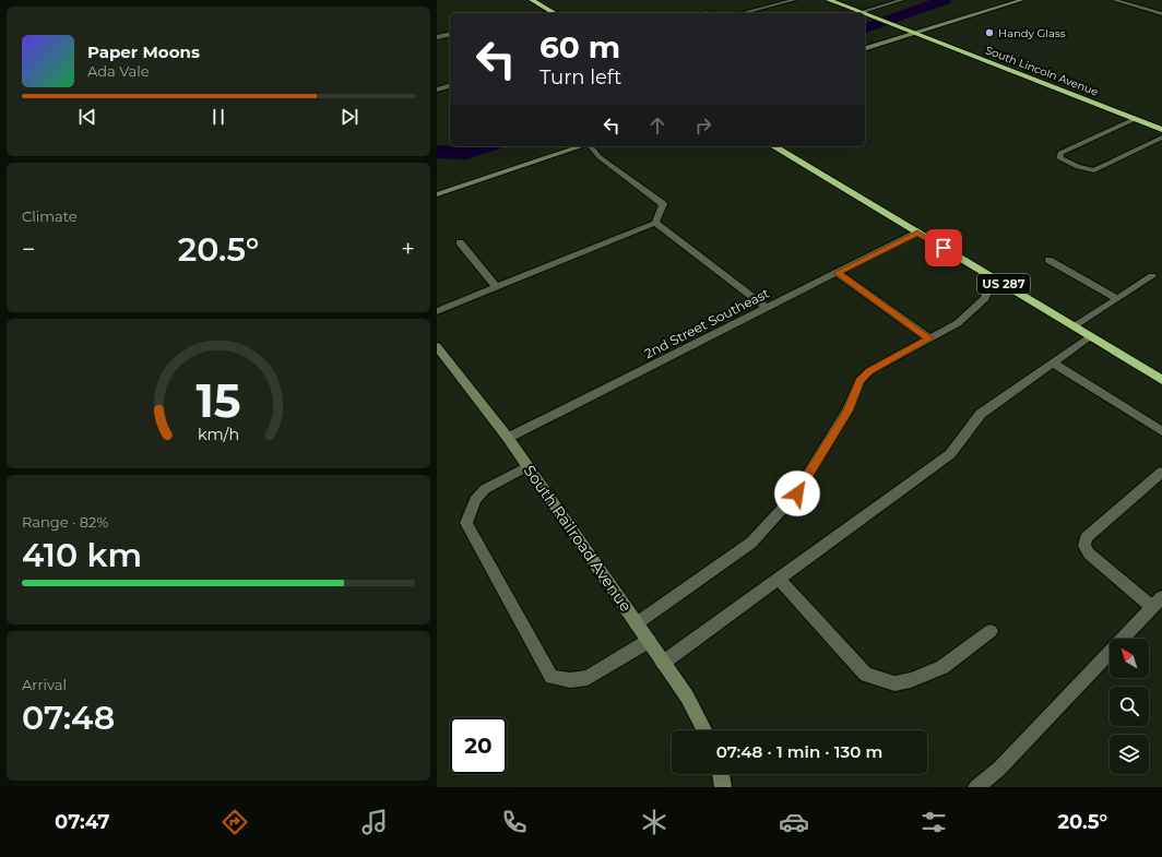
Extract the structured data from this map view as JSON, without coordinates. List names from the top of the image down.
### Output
{
  "streets": {
    "highway": ["South Lincoln Avenue", "US 287"],
    "main road": ["South Railroad Avenue"],
    "street": ["2nd Street Southeast"]
  },
  "crossings": [
    ["US 287", "2nd Street Southeast"],
    ["2nd Street Southeast", "South Railroad Avenue"]
  ],
  "places": ["Handy Glass"],
  "north": "top left",
  "page": {
    "turn": ["60 m", "Turn left"],
    "song": ["Paper Moons", "Ada Vale"],
    "tile": [
      "Climate",
      ["Range · 82%", "410 km"],
      ["Arrival", "07:48"]
    ],
    "heat": ["−", "20.5°", "+"],
    "limit": "20",
    "trip": "07:48 · 1 min · 130 m",
    "tabs": ["07:47", "20.5°"],
    "gauge": ["15", "km/h"]
  }
}
